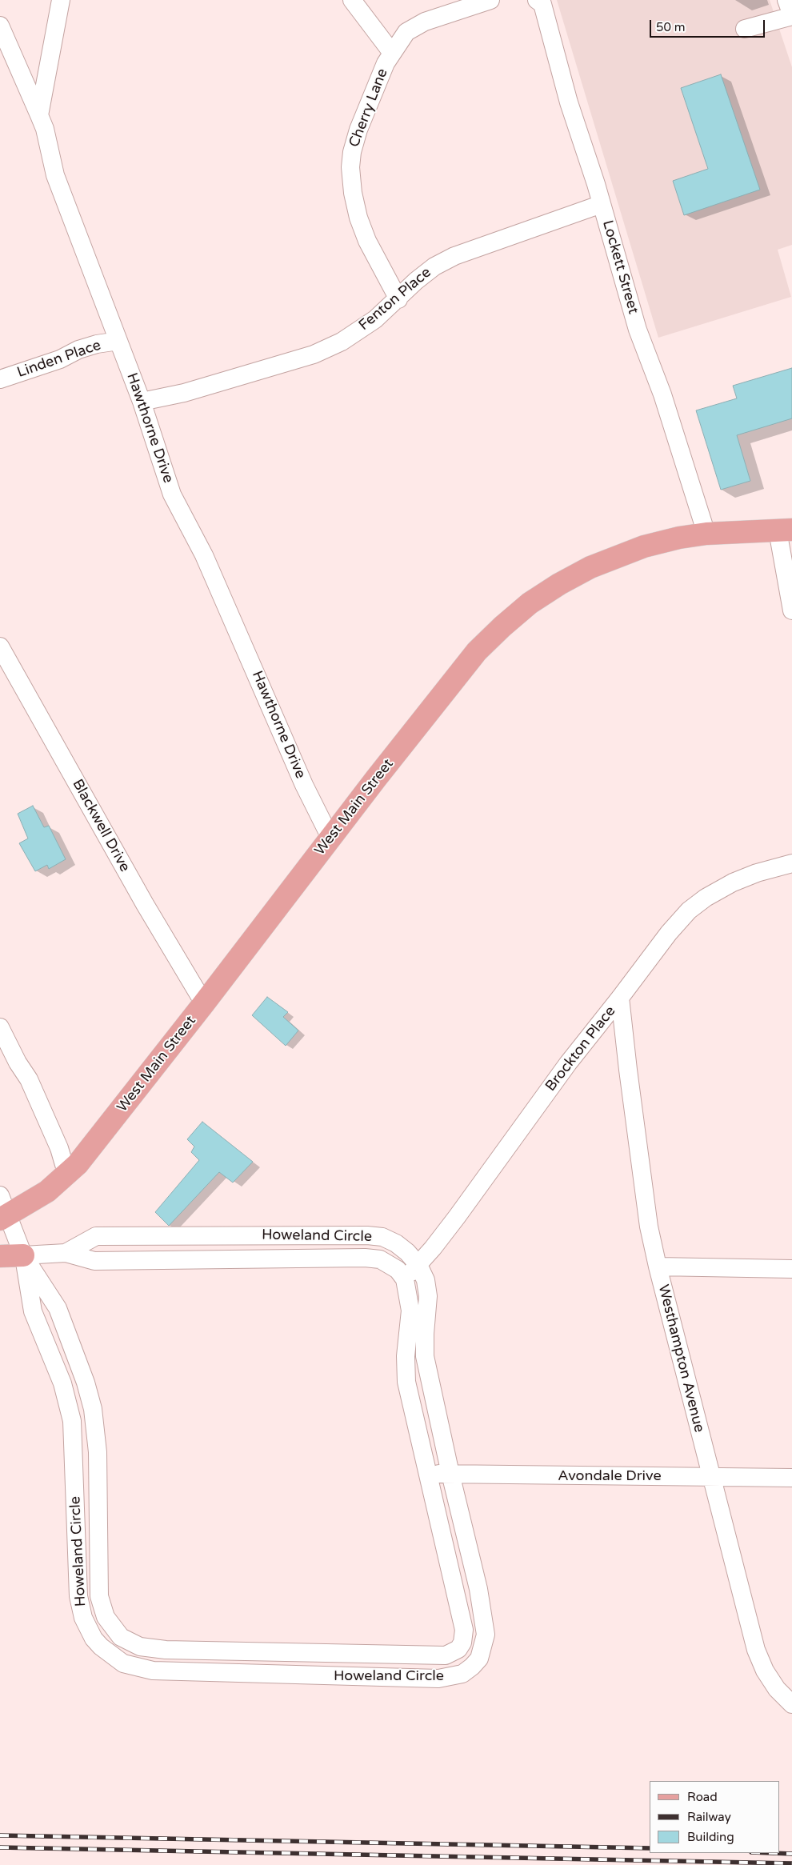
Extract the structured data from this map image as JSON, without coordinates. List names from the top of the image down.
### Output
{
  "streets": {
    "main road": ["West Main Street"],
    "street": [
      "Cherry Lane",
      "Lockett Street",
      "Fenton Place",
      "Linden Place",
      "Hawthorne Drive",
      "Blackwell Drive",
      "Brockton Place",
      "Howeland Circle",
      "Westhampton Avenue",
      "Avondale Drive"
    ]
  },
  "crossings": [
    ["Cherry Lane", "Fenton Place"],
    ["Lockett Street", "Fenton Place"],
    ["Lockett Street", "West Main Street"],
    ["Fenton Place", "Hawthorne Drive"],
    ["Linden Place", "Hawthorne Drive"],
    ["Hawthorne Drive", "West Main Street"],
    ["West Main Street", "Blackwell Drive"],
    ["West Main Street", "Howeland Circle"],
    ["Brockton Place", "Howeland Circle"],
    ["Brockton Place", "Westhampton Avenue"],
    ["Howeland Circle", "Avondale Drive"],
    ["Westhampton Avenue", "Avondale Drive"]
  ],
  "legend": ["Road", "Railway", "Building"],
  "scale_bar": "50 m"
}
